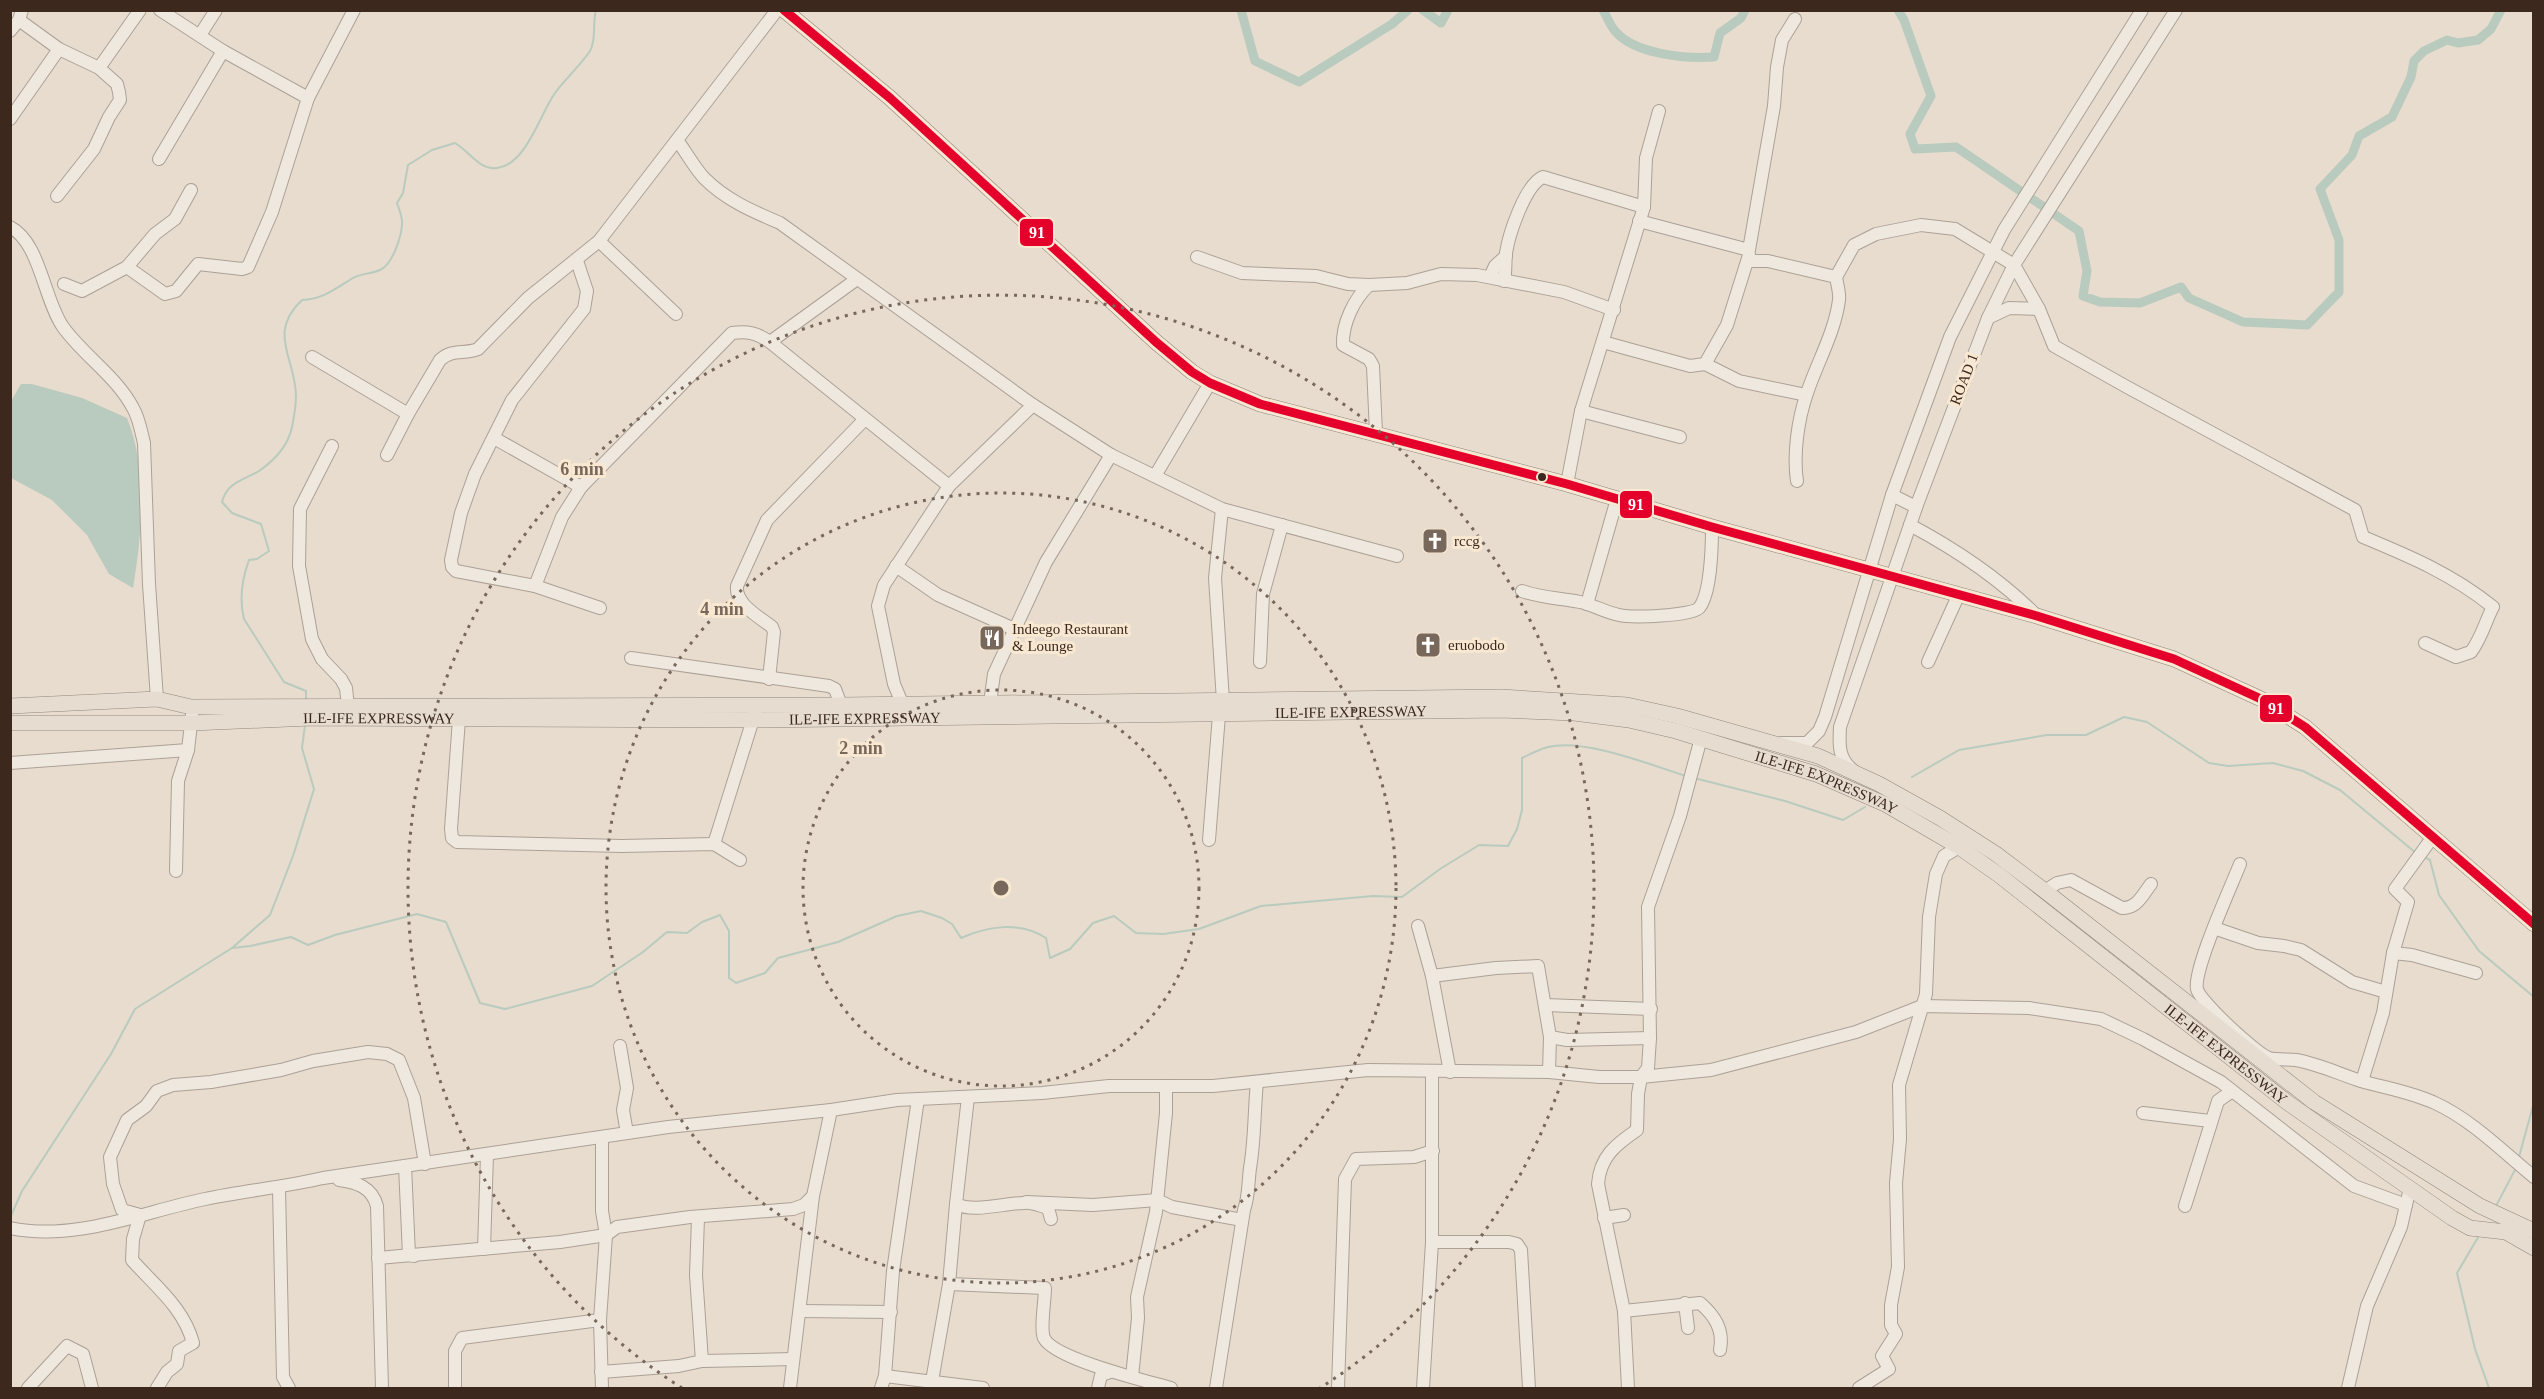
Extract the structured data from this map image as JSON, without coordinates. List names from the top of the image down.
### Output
{
  "streets": {
    "main road": ["ILE-IFE EXPRESSWAY"],
    "street": ["ROAD 1"]
  },
  "crossings": [
    ["ROAD 1", "ILE-IFE EXPRESSWAY"]
  ],
  "places": {
    "church": ["rccg", "eruobodo"],
    "restaurant": ["Indeego Restaurant & Lounge"]
  },
  "lines": ["transit line 91"],
  "rings": ["6 min", "4 min", "2 min"]
}
